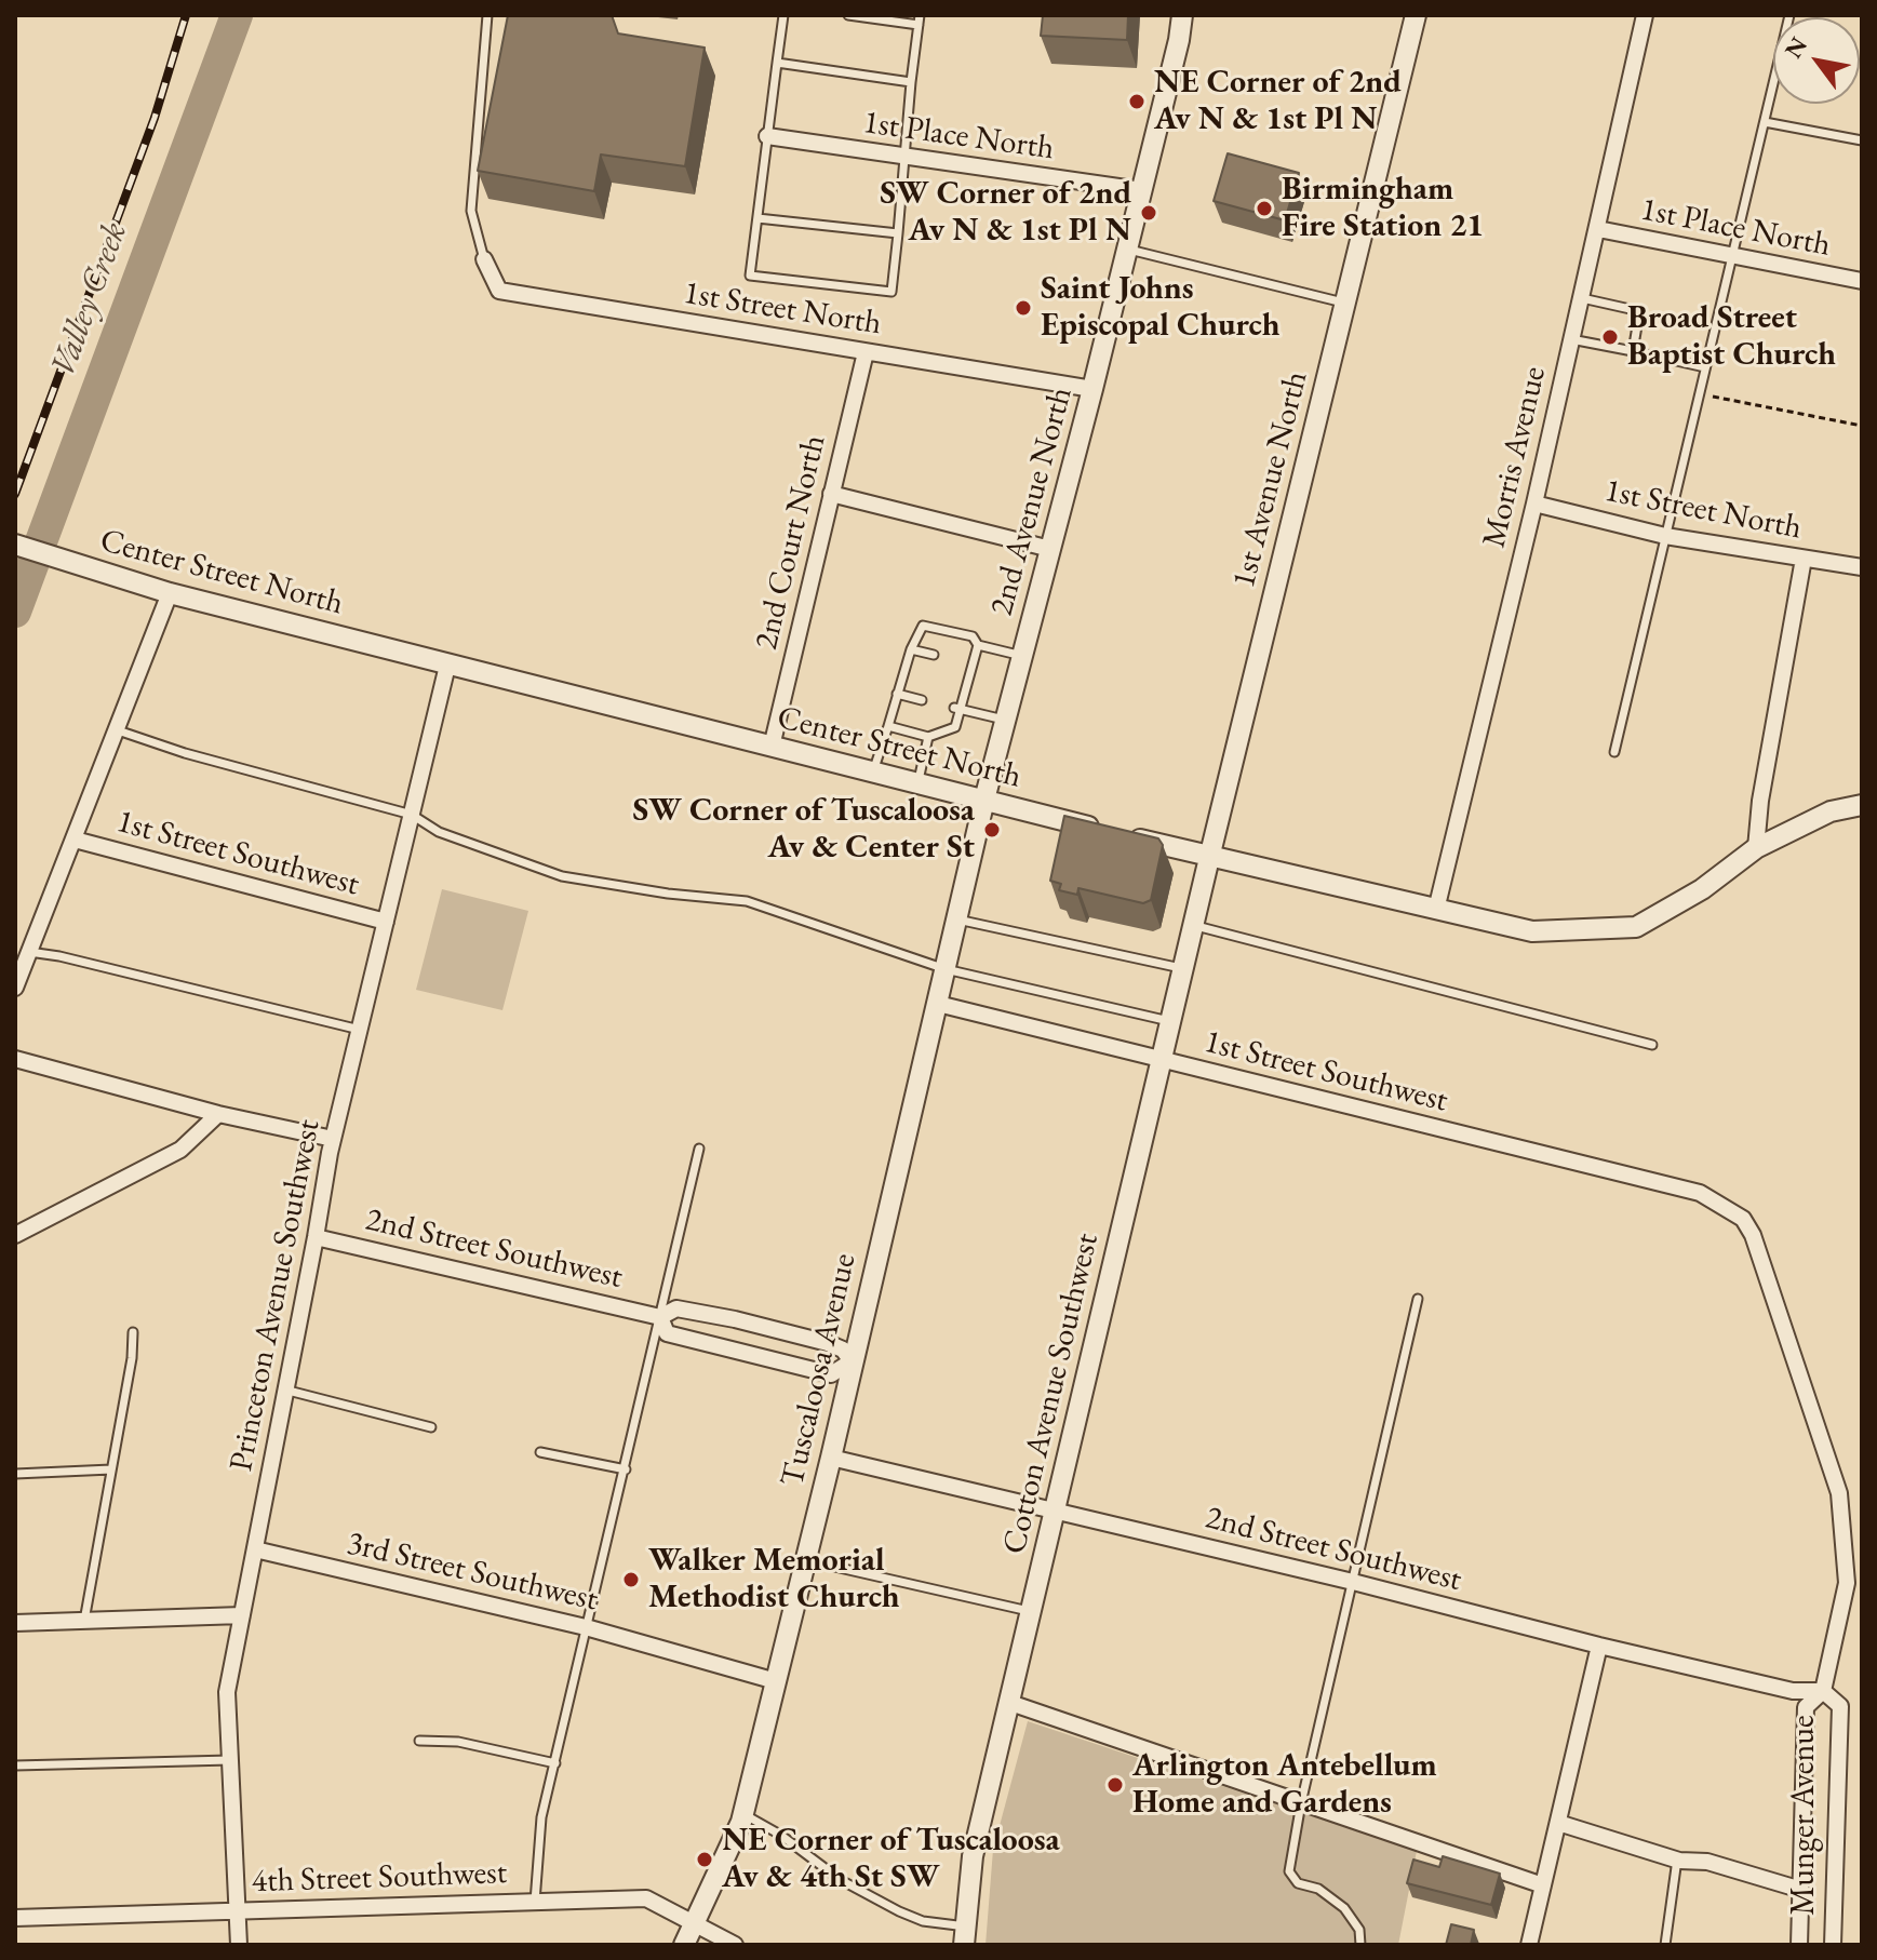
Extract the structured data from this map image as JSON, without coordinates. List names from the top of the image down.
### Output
{
  "streets": {
    "street": [
      "1st Place North",
      "1st Street North",
      "Morris Avenue",
      "1st Avenue North",
      "2nd Avenue North",
      "2nd Court North",
      "Center Street North",
      "1st Street Southwest",
      "2nd Street Southwest",
      "Princeton Avenue Southwest",
      "Tuscaloosa Avenue",
      "Cotton Avenue Southwest",
      "3rd Street Southwest",
      "Munger Avenue",
      "4th Street Southwest"
    ]
  },
  "crossings": [
    ["1st Place North", "Morris Avenue"],
    ["1st Place North", "2nd Avenue North"],
    ["1st Street North", "Morris Avenue"],
    ["1st Street North", "2nd Avenue North"],
    ["1st Street North", "2nd Court North"],
    ["Morris Avenue", "Center Street North"],
    ["1st Avenue North", "Center Street North"],
    ["1st Avenue North", "Cotton Avenue Southwest"],
    ["2nd Avenue North", "Center Street North"],
    ["2nd Avenue North", "Tuscaloosa Avenue"],
    ["2nd Court North", "Center Street North"],
    ["Center Street North", "Princeton Avenue Southwest"],
    ["Center Street North", "Tuscaloosa Avenue"],
    ["Center Street North", "Cotton Avenue Southwest"],
    ["1st Street Southwest", "Princeton Avenue Southwest"],
    ["1st Street Southwest", "Tuscaloosa Avenue"],
    ["1st Street Southwest", "Cotton Avenue Southwest"],
    ["1st Street Southwest", "Munger Avenue"],
    ["2nd Street Southwest", "Princeton Avenue Southwest"],
    ["2nd Street Southwest", "Tuscaloosa Avenue"],
    ["2nd Street Southwest", "Cotton Avenue Southwest"],
    ["2nd Street Southwest", "3rd Street Southwest"],
    ["2nd Street Southwest", "Munger Avenue"],
    ["2nd Street Southwest", "4th Street Southwest"],
    ["Princeton Avenue Southwest", "3rd Street Southwest"],
    ["Princeton Avenue Southwest", "4th Street Southwest"],
    ["Tuscaloosa Avenue", "3rd Street Southwest"],
    ["Tuscaloosa Avenue", "4th Street Southwest"]
  ],
  "water": ["Valley Creek"],
  "places": [
    "NE Corner of 2nd Av N & 1st Pl N",
    "Birmingham Fire Station 21",
    "SW Corner of 2nd Av N & 1st Pl N",
    "Saint Johns Episcopal Church",
    "Broad Street Baptist Church",
    "SW Corner of Tuscaloosa Av & Center St",
    "Walker Memorial Methodist Church",
    "Arlington Antebellum Home and Gardens",
    "NE Corner of Tuscaloosa Av & 4th St SW"
  ],
  "north": "top left"
}
